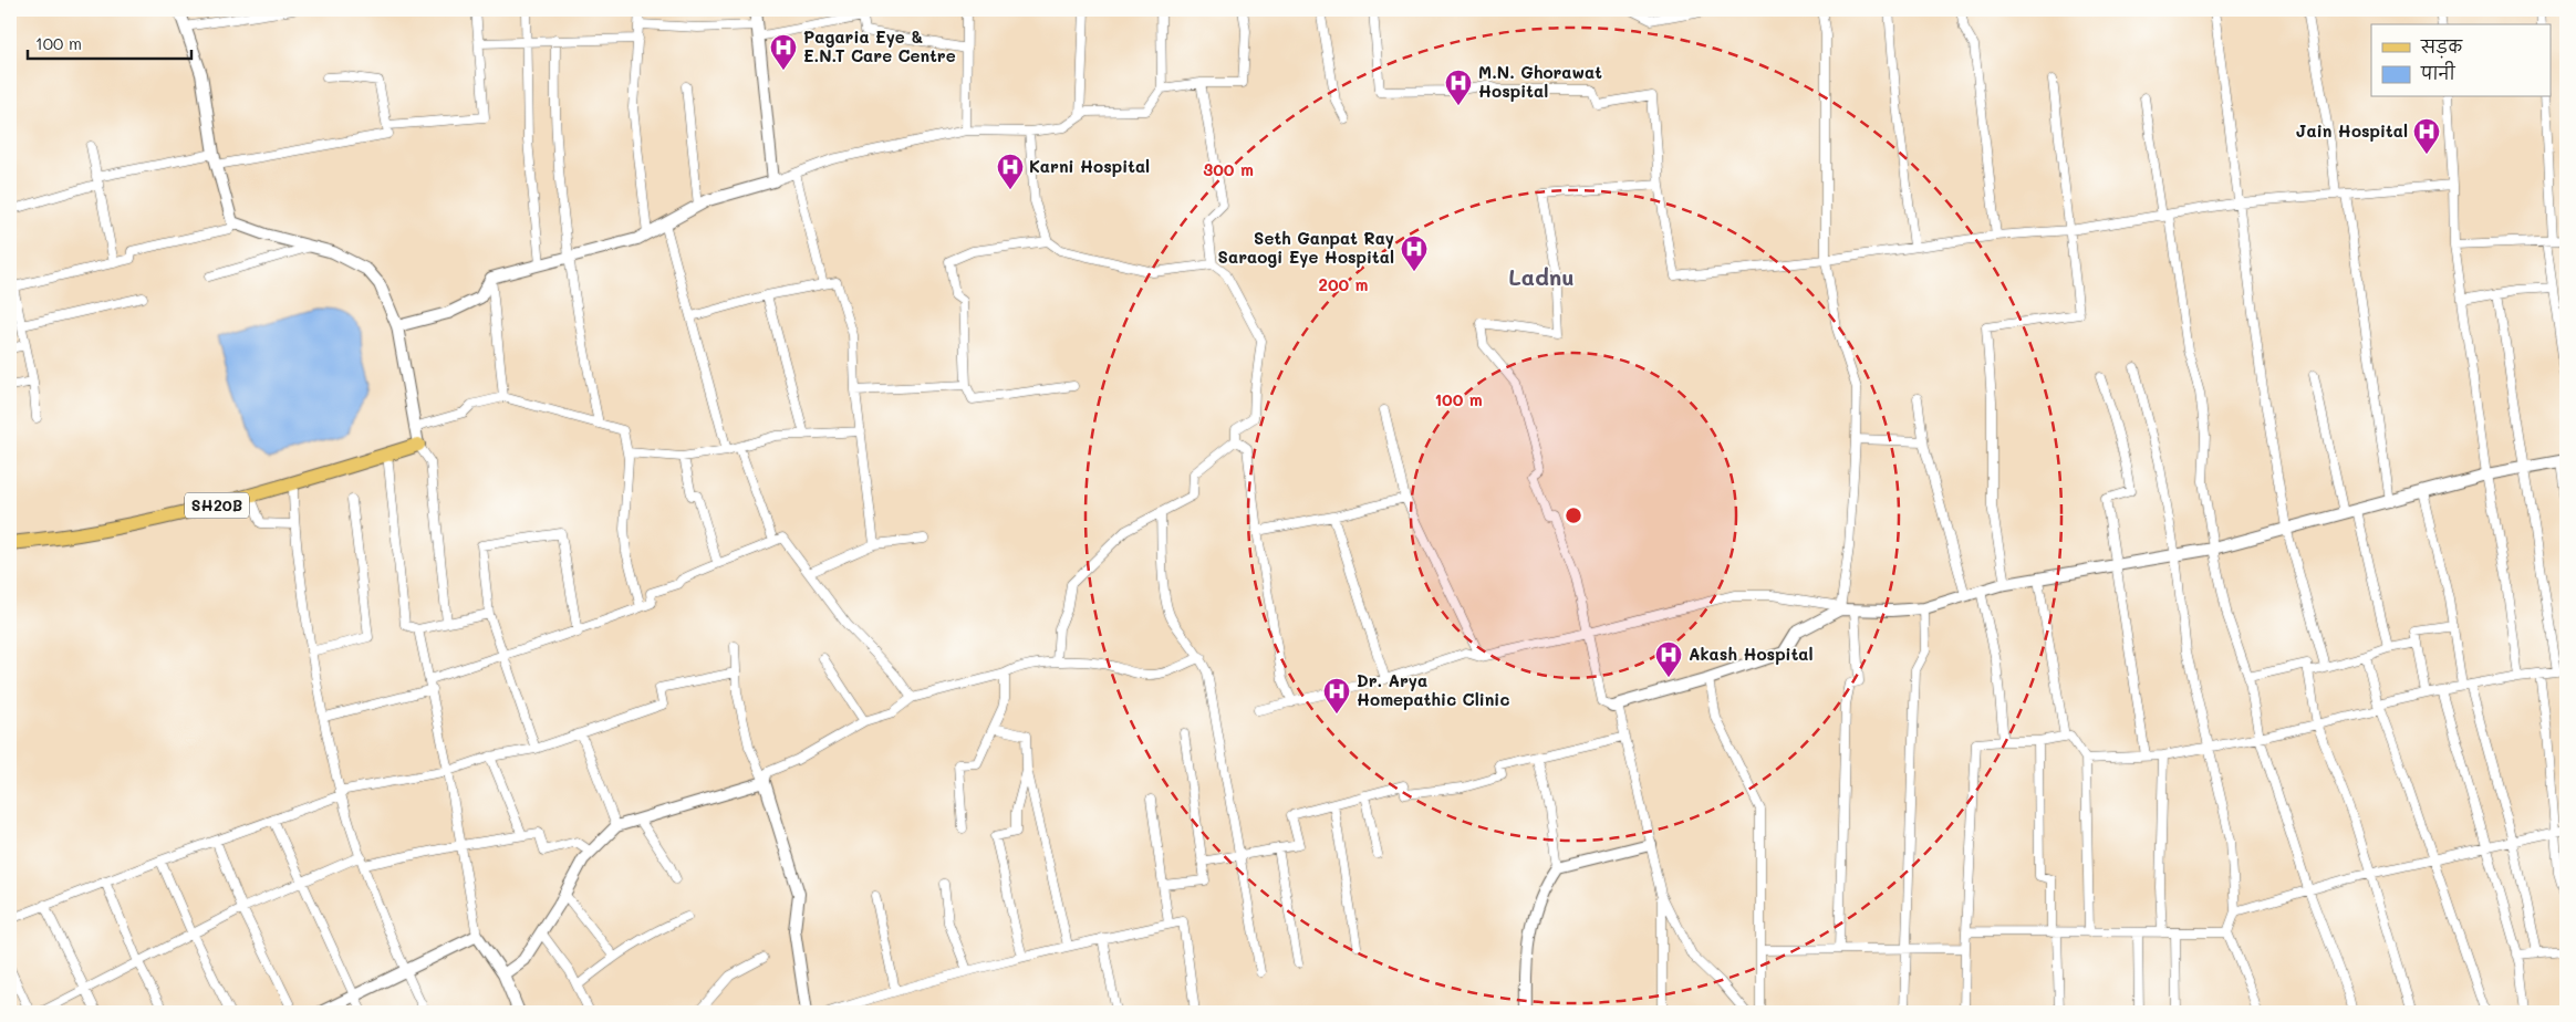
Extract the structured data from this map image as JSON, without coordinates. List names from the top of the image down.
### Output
{
  "streets": {
    "main road": ["SH20B"]
  },
  "districts": ["Ladnu"],
  "places": {
    "hospital": [
      "Pagaria Eye & E.N.T Care Centre",
      "M.N. Ghorawat Hospital",
      "Jain Hospital",
      "Karni Hospital",
      "Seth Ganpat Ray Saraogi Eye Hospital",
      "Akash Hospital",
      "Dr. Arya Homepathic Clinic"
    ]
  },
  "legend": ["सड़क", "पानी"],
  "scale_bar": "100 m",
  "rings": ["300 m", "200 m", "100 m"]
}
